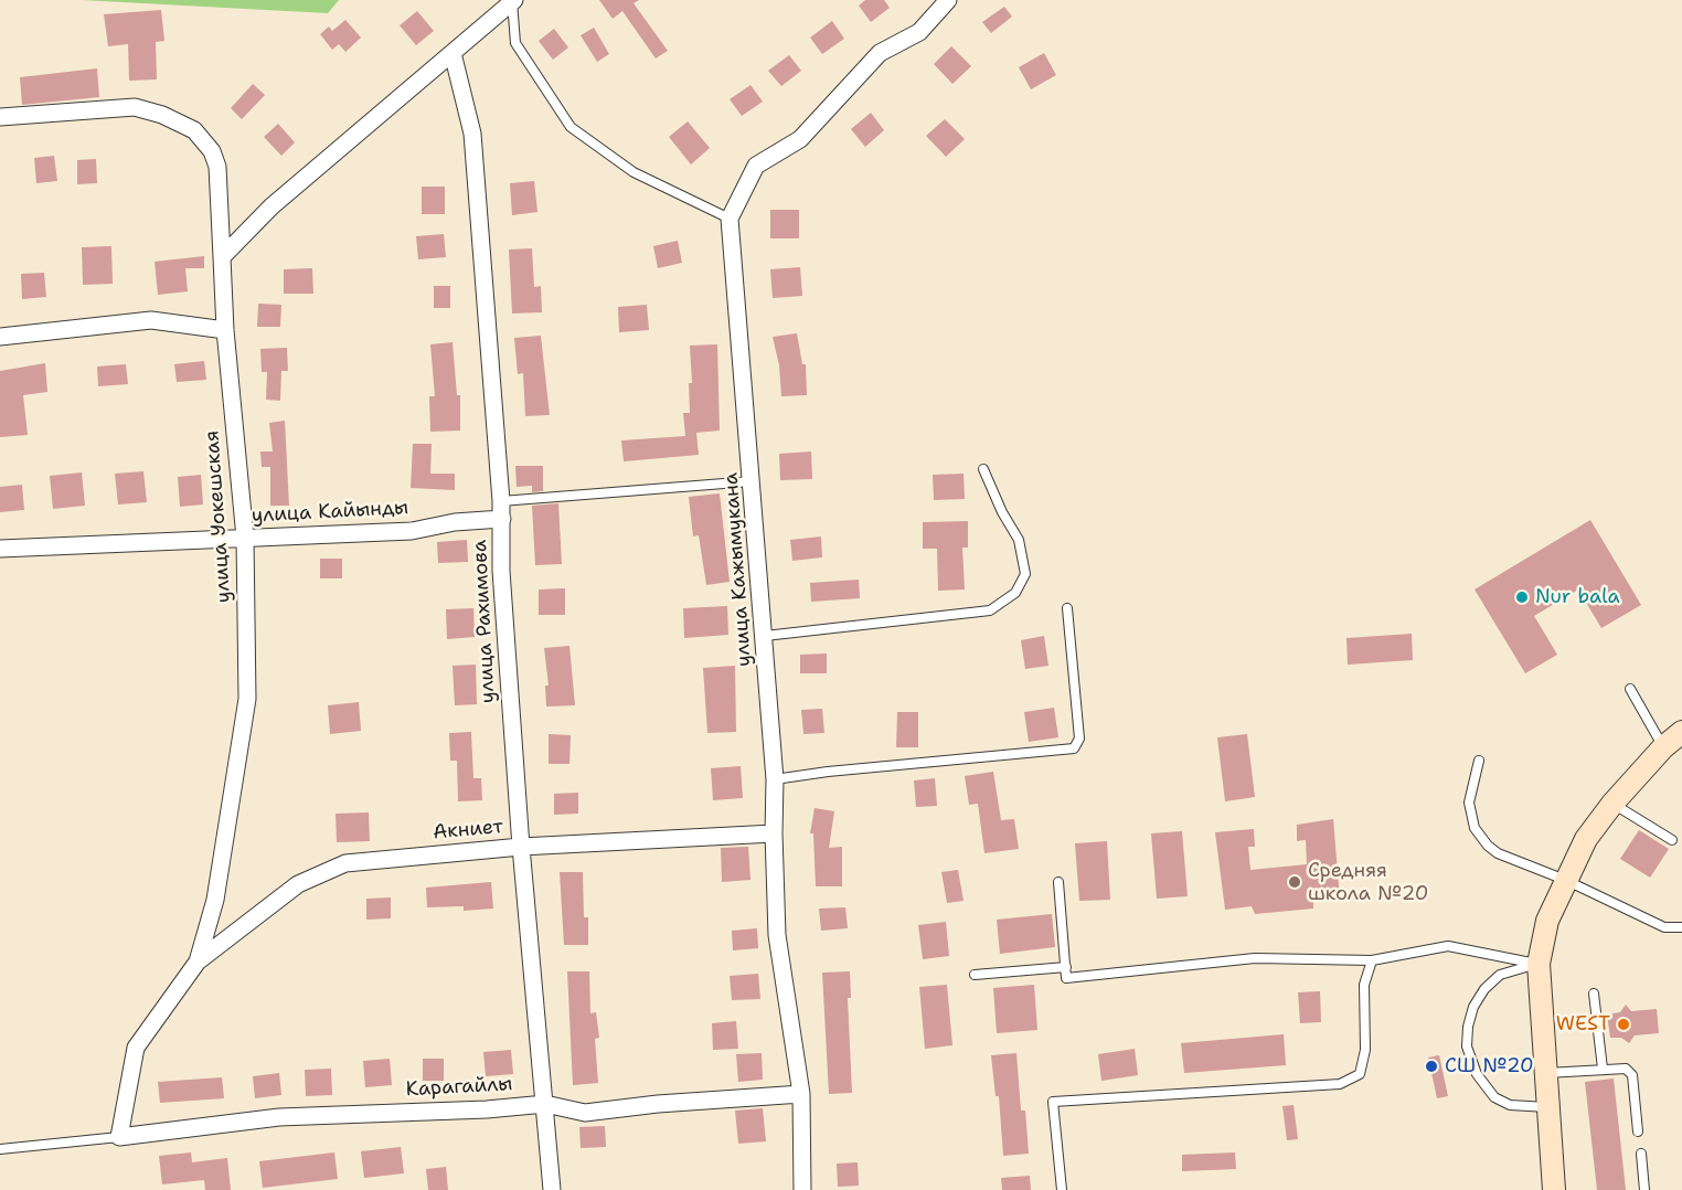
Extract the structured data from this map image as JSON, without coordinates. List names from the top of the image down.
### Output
{
  "streets": {
    "street": [
      "улица Кайынды",
      "улица Уокешская",
      "улица Кажымукана",
      "улица Рахимова",
      "Акниет",
      "Карагайлы"
    ]
  },
  "crossings": [
    ["улица Кайынды", "улица Уокешская"],
    ["улица Кайынды", "улица Рахимова"],
    ["улица Уокешская", "Акниет"],
    ["улица Уокешская", "Карагайлы"],
    ["улица Кажымукана", "Акниет"],
    ["улица Кажымукана", "Карагайлы"],
    ["улица Рахимова", "Акниет"],
    ["улица Рахимова", "Карагайлы"]
  ],
  "places": [
    "Nur bala",
    "Средняя школа №20",
    "WEST",
    "СШ №20"
  ]
}
